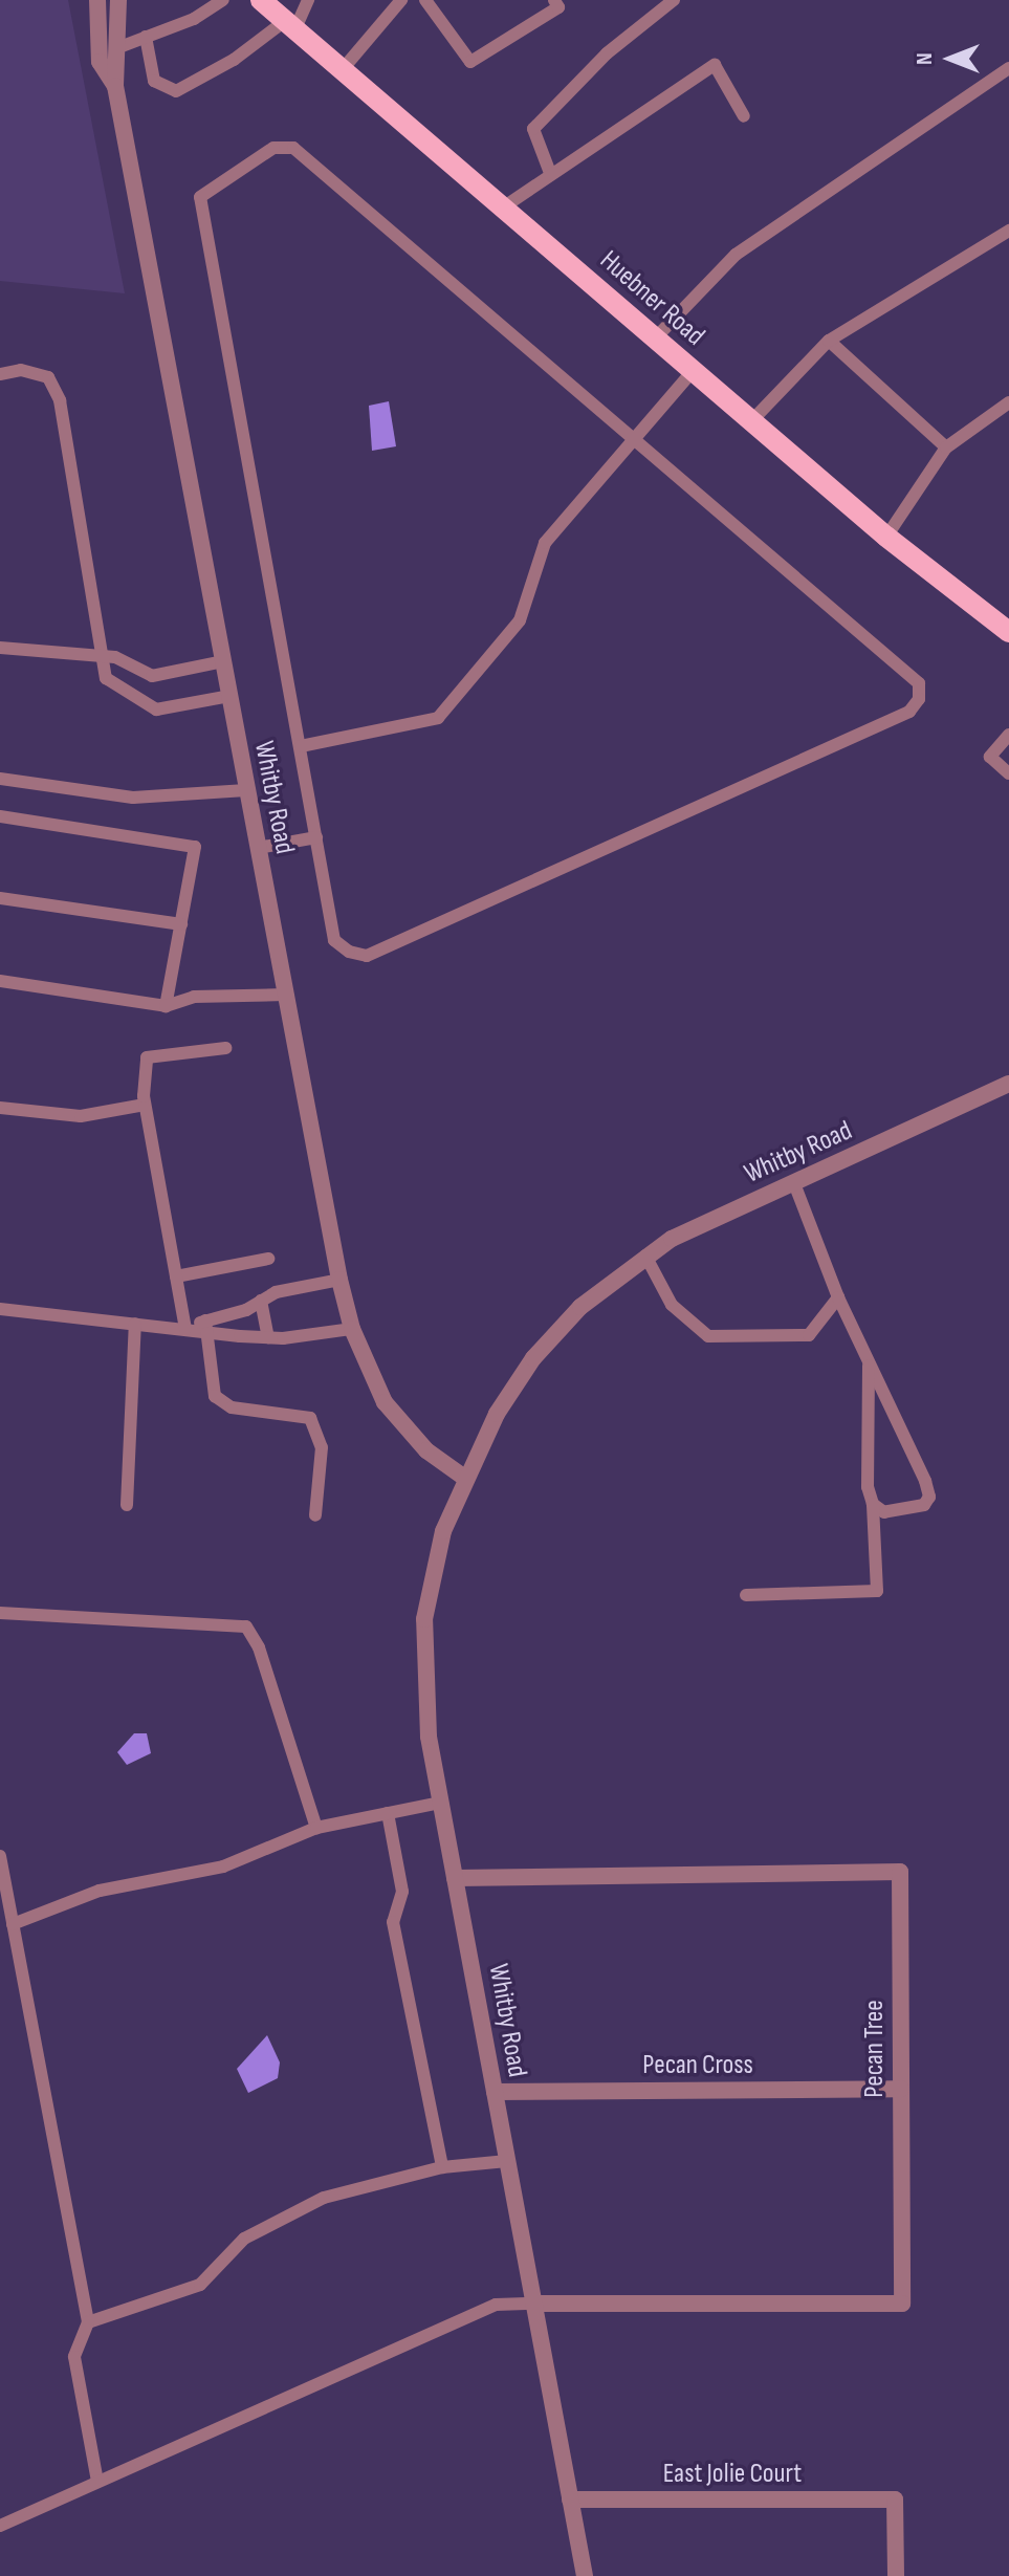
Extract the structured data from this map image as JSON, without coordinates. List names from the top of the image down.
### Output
{
  "streets": {
    "main road": ["Huebner Road"],
    "street": [
      "Whitby Road",
      "Pecan Tree",
      "Pecan Cross",
      "East Jolie Court"
    ]
  },
  "crossings": [
    ["Whitby Road", "Pecan Tree"],
    ["Whitby Road", "Pecan Cross"],
    ["Whitby Road", "East Jolie Court"],
    ["Pecan Tree", "Pecan Cross"]
  ],
  "north": "left"
}
